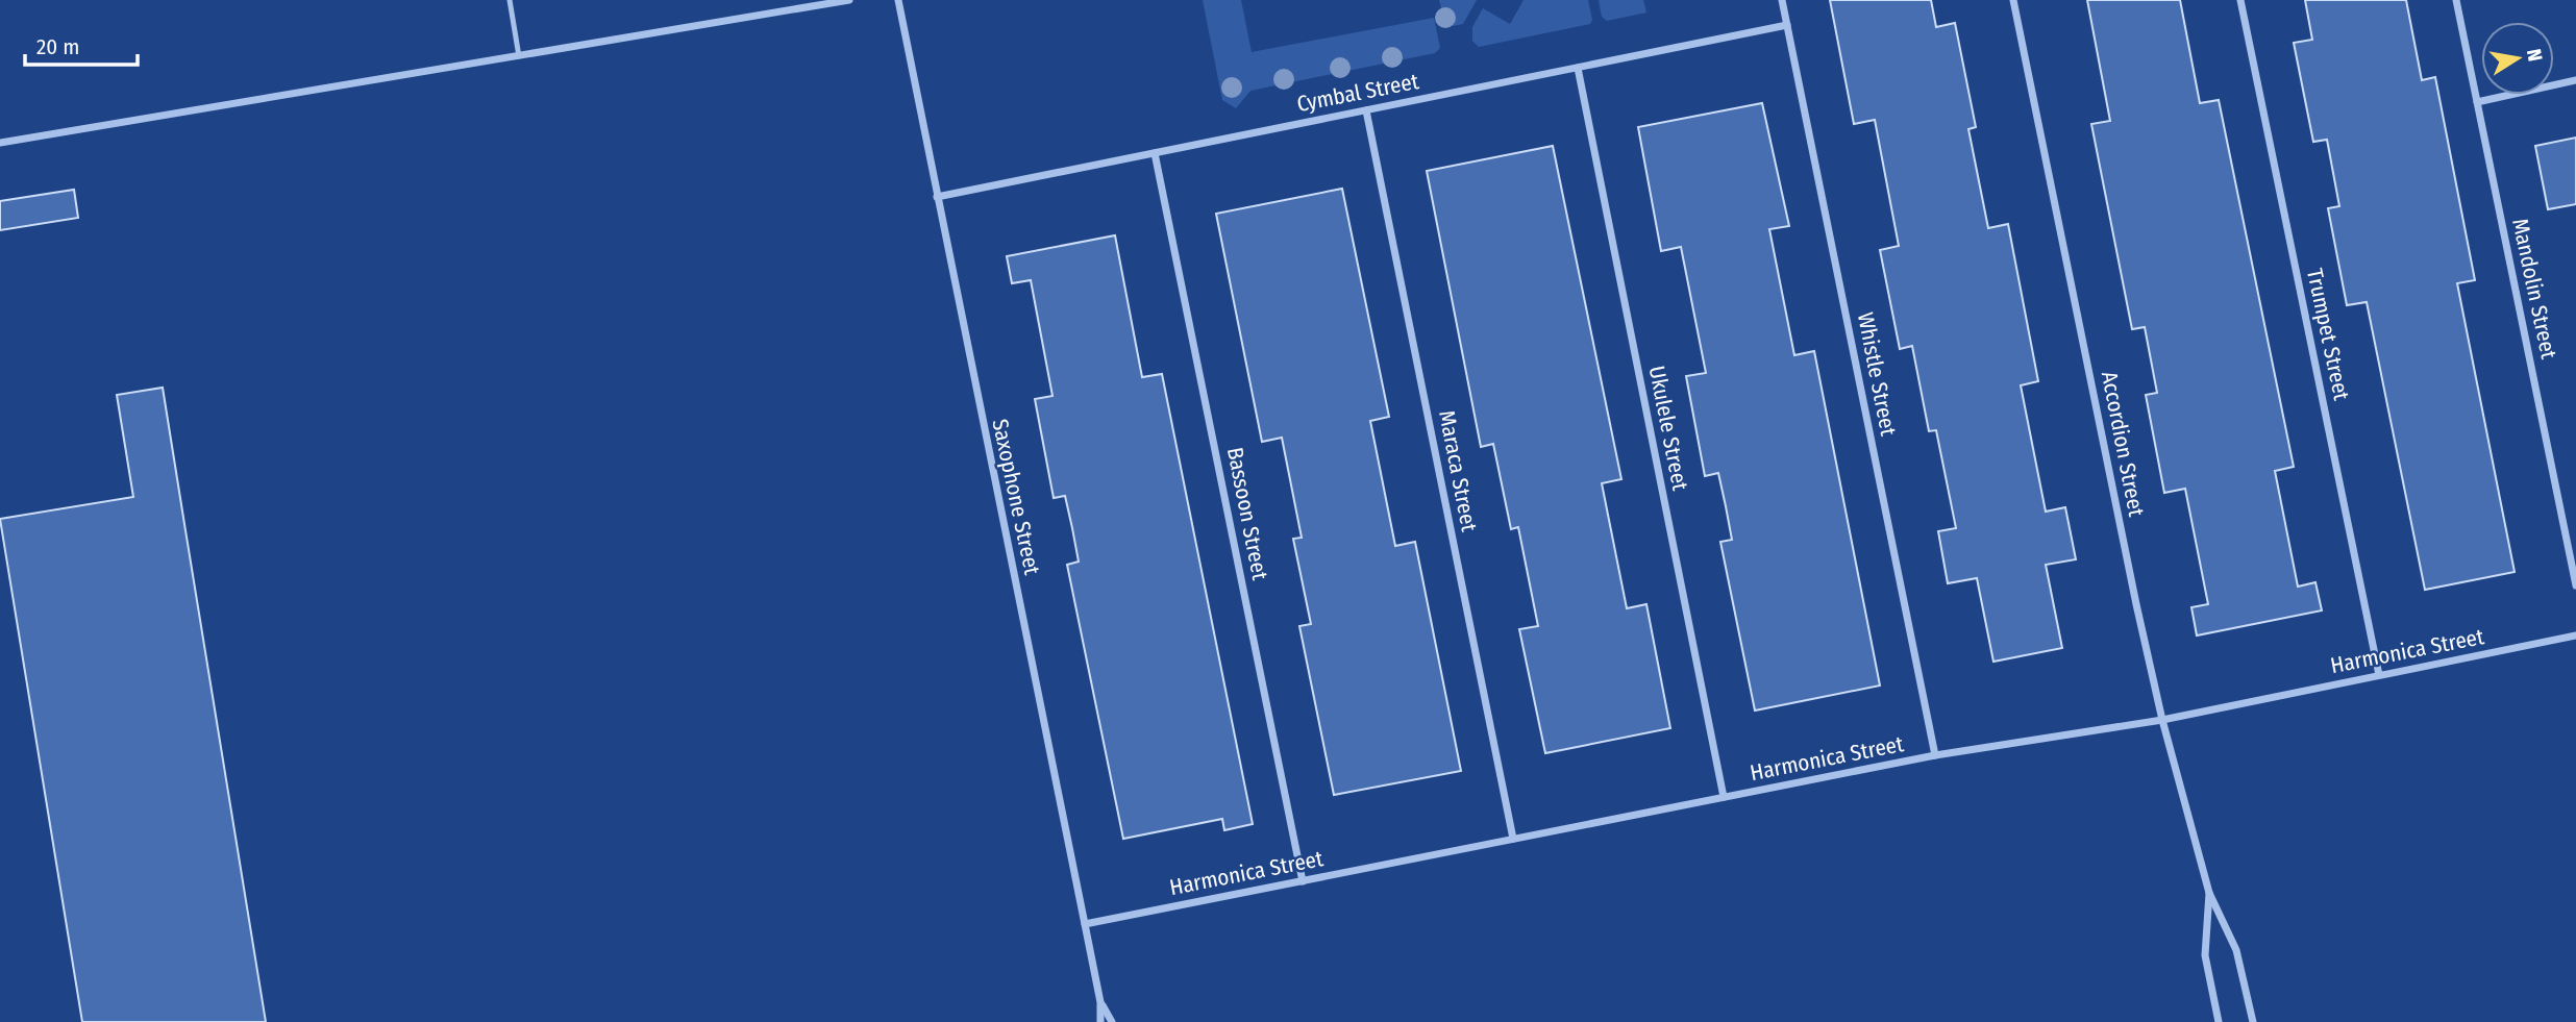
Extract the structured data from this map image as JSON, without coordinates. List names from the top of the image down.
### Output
{
  "streets": {
    "street": [
      "Cymbal Street",
      "Mandolin Street",
      "Trumpet Street",
      "Whistle Street",
      "Ukulele Street",
      "Accordion Street",
      "Maraca Street",
      "Saxophone Street",
      "Bassoon Street",
      "Harmonica Street"
    ]
  },
  "crossings": [
    ["Cymbal Street", "Whistle Street"],
    ["Cymbal Street", "Ukulele Street"],
    ["Cymbal Street", "Maraca Street"],
    ["Cymbal Street", "Saxophone Street"],
    ["Cymbal Street", "Bassoon Street"],
    ["Trumpet Street", "Harmonica Street"],
    ["Whistle Street", "Harmonica Street"],
    ["Ukulele Street", "Harmonica Street"],
    ["Accordion Street", "Harmonica Street"],
    ["Maraca Street", "Harmonica Street"],
    ["Saxophone Street", "Harmonica Street"],
    ["Bassoon Street", "Harmonica Street"]
  ],
  "scale_bar": "20 m",
  "north": "right"
}
